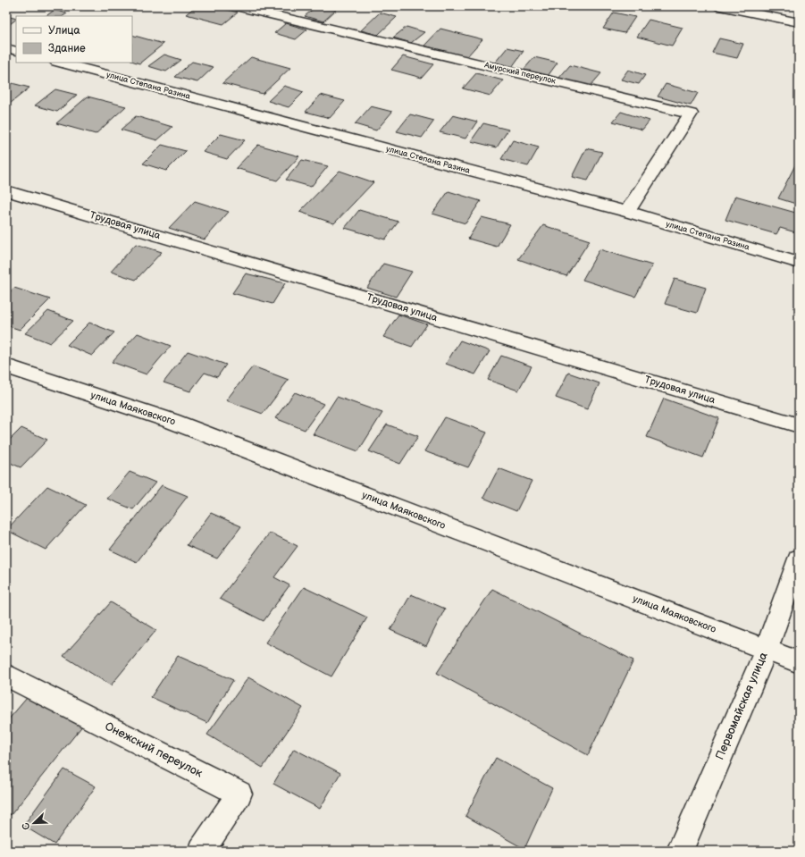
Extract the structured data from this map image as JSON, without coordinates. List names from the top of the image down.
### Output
{
  "streets": {
    "street": [
      "Амурский переулок",
      "улица Степана Разина",
      "Трудовая улица",
      "улица Маяковского",
      "Первомайская улица",
      "Онежский переулок"
    ]
  },
  "crossings": [
    ["Амурский переулок", "улица Степана Разина"],
    ["улица Маяковского", "Первомайская улица"]
  ],
  "legend": ["Улица", "Здание"],
  "north": "bottom left"
}
